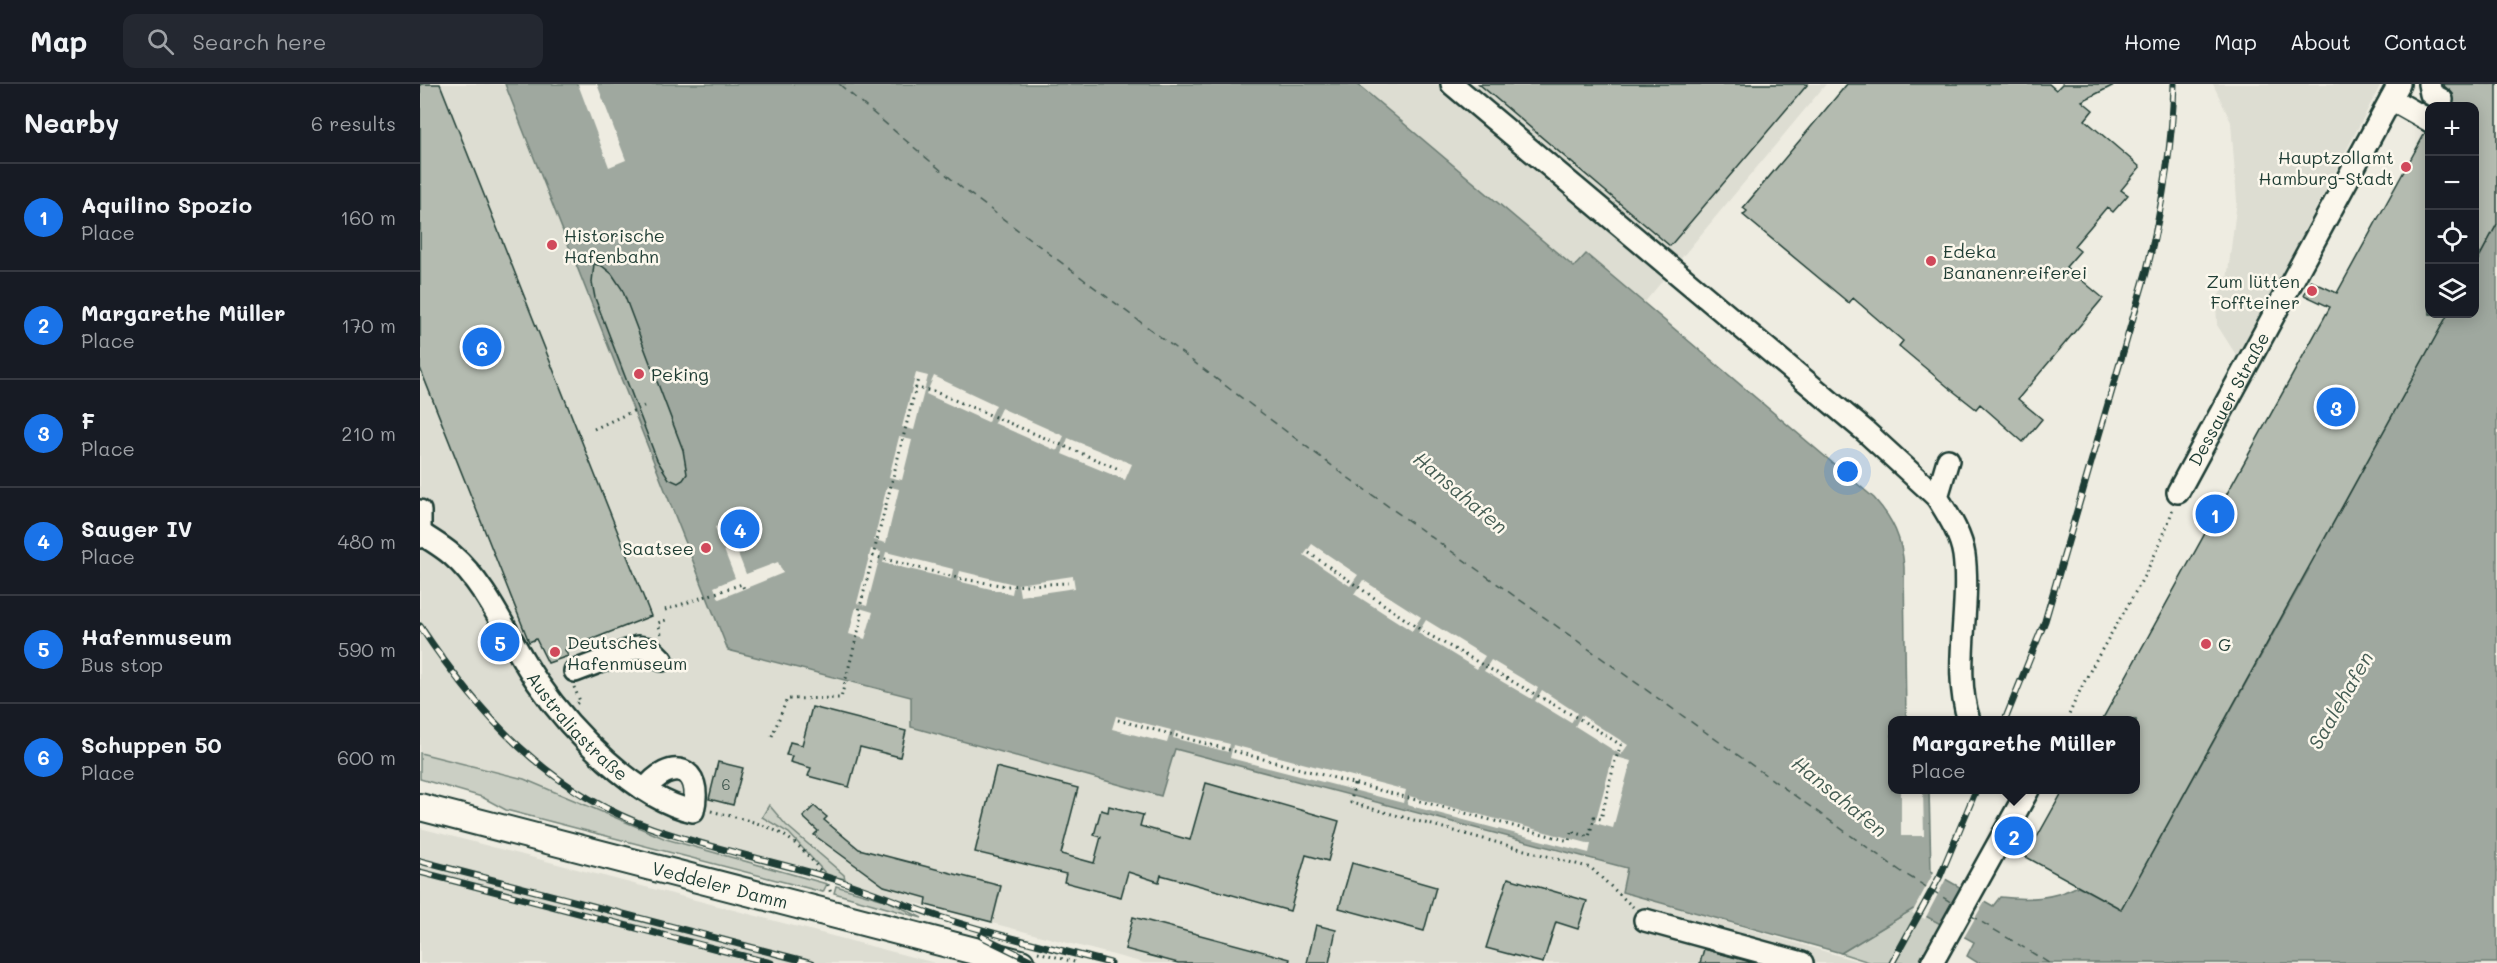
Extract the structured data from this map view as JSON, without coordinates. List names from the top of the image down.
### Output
{
  "streets": {
    "main road": ["Veddeler Damm"],
    "street": ["Dessauer Straße", "Australiastraße"]
  },
  "water": ["Hansahafen", "Saalehafen"],
  "places": [
    "Hauptzollamt Hamburg-Stadt",
    "Historische Hafenbahn",
    "Edeka Bananenreiferei",
    "Zum lütten Foffteiner",
    "Peking",
    "Saatsee",
    "G",
    "Deutsches Hafenmuseum"
  ],
  "house_numbers": ["6"],
  "page": {
    "header": "Map",
    "search": "Search here",
    "nav": [
      "Home",
      "Map",
      "About",
      "Contact"
    ],
    "heading": ["Nearby", "6 results"],
    "map_buttons": ["+", "−"],
    "list": [
      {
        "mark": "1",
        "name": "Aquilino Spozio",
        "note": "Place",
        "value": "160 m"
      },
      {
        "mark": "2",
        "name": "Margarethe Müller",
        "note": "Place",
        "value": "170 m"
      },
      {
        "mark": "3",
        "name": "F",
        "note": "Place",
        "value": "210 m"
      },
      {
        "mark": "4",
        "name": "Sauger IV",
        "note": "Place",
        "value": "480 m"
      },
      {
        "mark": "5",
        "name": "Hafenmuseum",
        "note": "Bus stop",
        "value": "590 m"
      },
      {
        "mark": "6",
        "name": "Schuppen 50",
        "note": "Place",
        "value": "600 m"
      }
    ],
    "pins": [
      "6",
      "3",
      "1",
      "4",
      "5",
      "2"
    ],
    "popup": ["Margarethe Müller", "Place"]
  }
}
